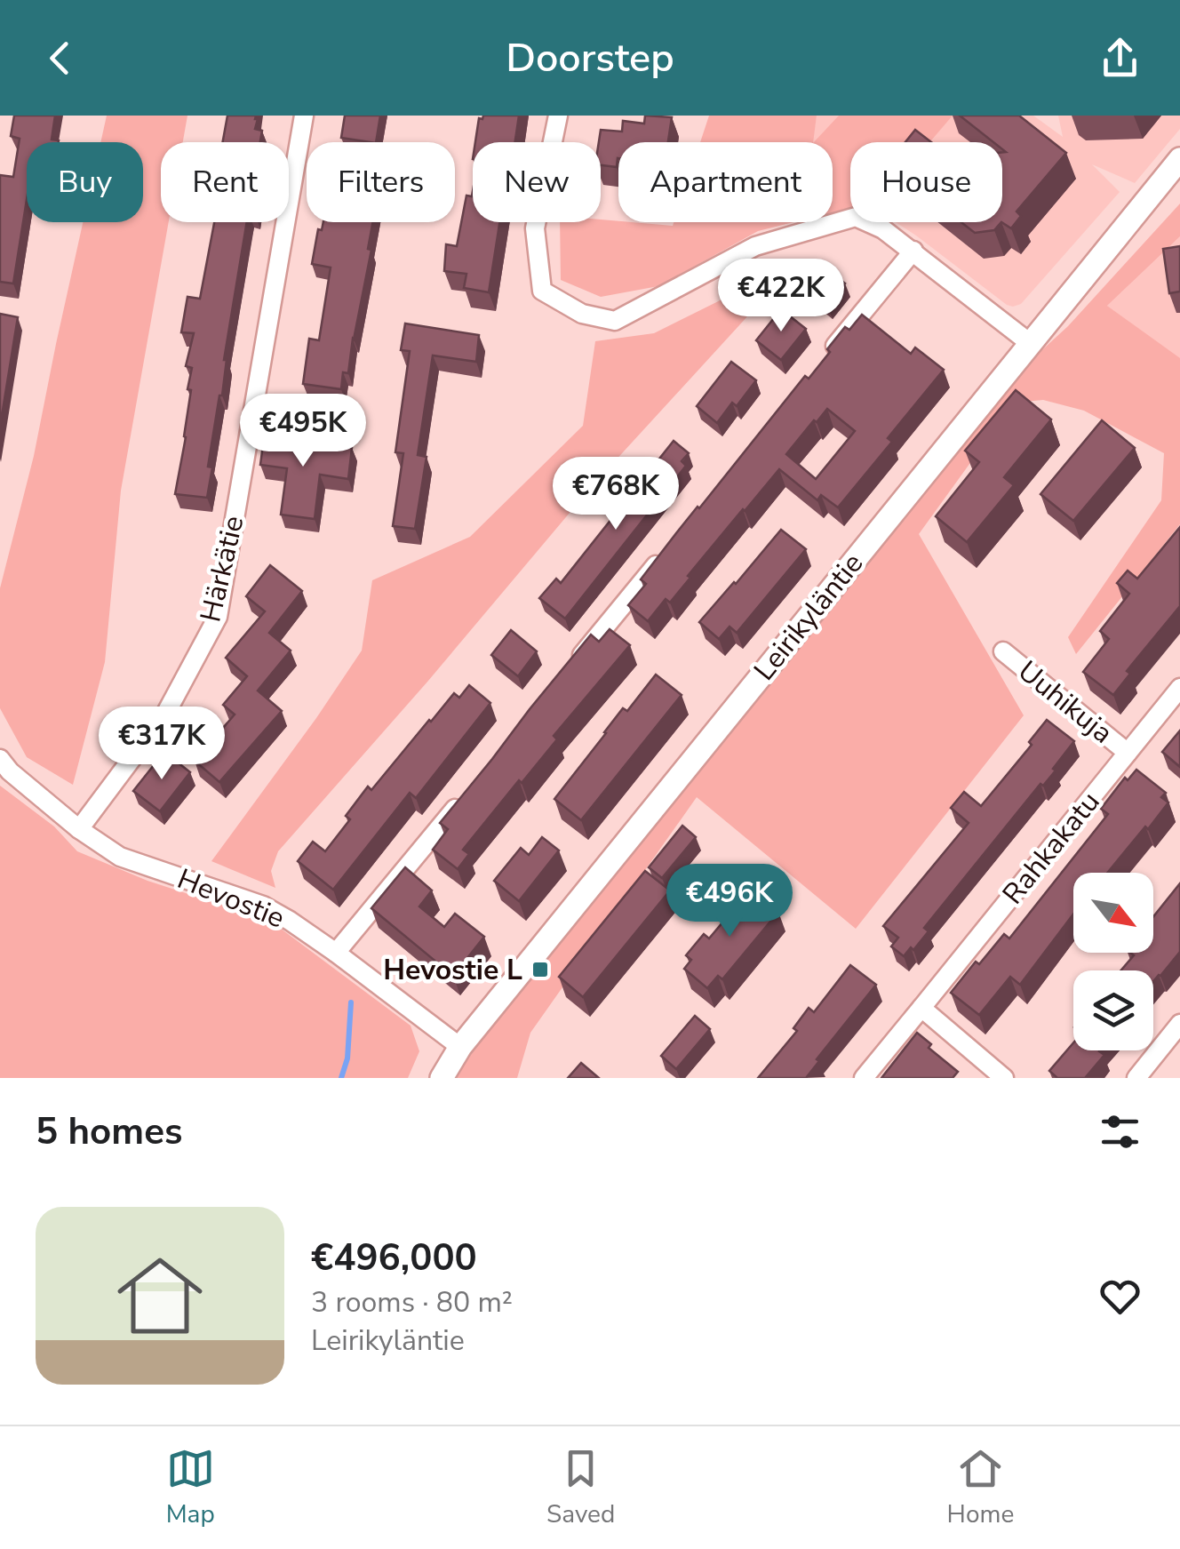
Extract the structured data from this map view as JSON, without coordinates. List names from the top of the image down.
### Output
{
  "streets": {
    "street": [
      "Härkätie",
      "Leirikyläntie",
      "Uuhikuja",
      "Rahkakatu",
      "Hevostie"
    ]
  },
  "crossings": [
    ["Härkätie", "Hevostie"],
    ["Leirikyläntie", "Hevostie"],
    ["Uuhikuja", "Rahkakatu"]
  ],
  "places": {
    "transit": ["Hevostie L"]
  },
  "north": "bottom right",
  "page": {
    "header": "Doorstep",
    "chip": [
      "Buy",
      "Rent",
      "Filters",
      "New",
      "Apartment",
      "House"
    ],
    "price": [
      "€422K",
      "€495K",
      "€768K",
      "€317K",
      "€496K"
    ],
    "heading": "5 homes",
    "list": [
      {
        "name": "€496,000",
        "note": "3 rooms · 80 m² · Leirikyläntie"
      }
    ],
    "tabs": ["Map", "Saved", "Home"]
  }
}
